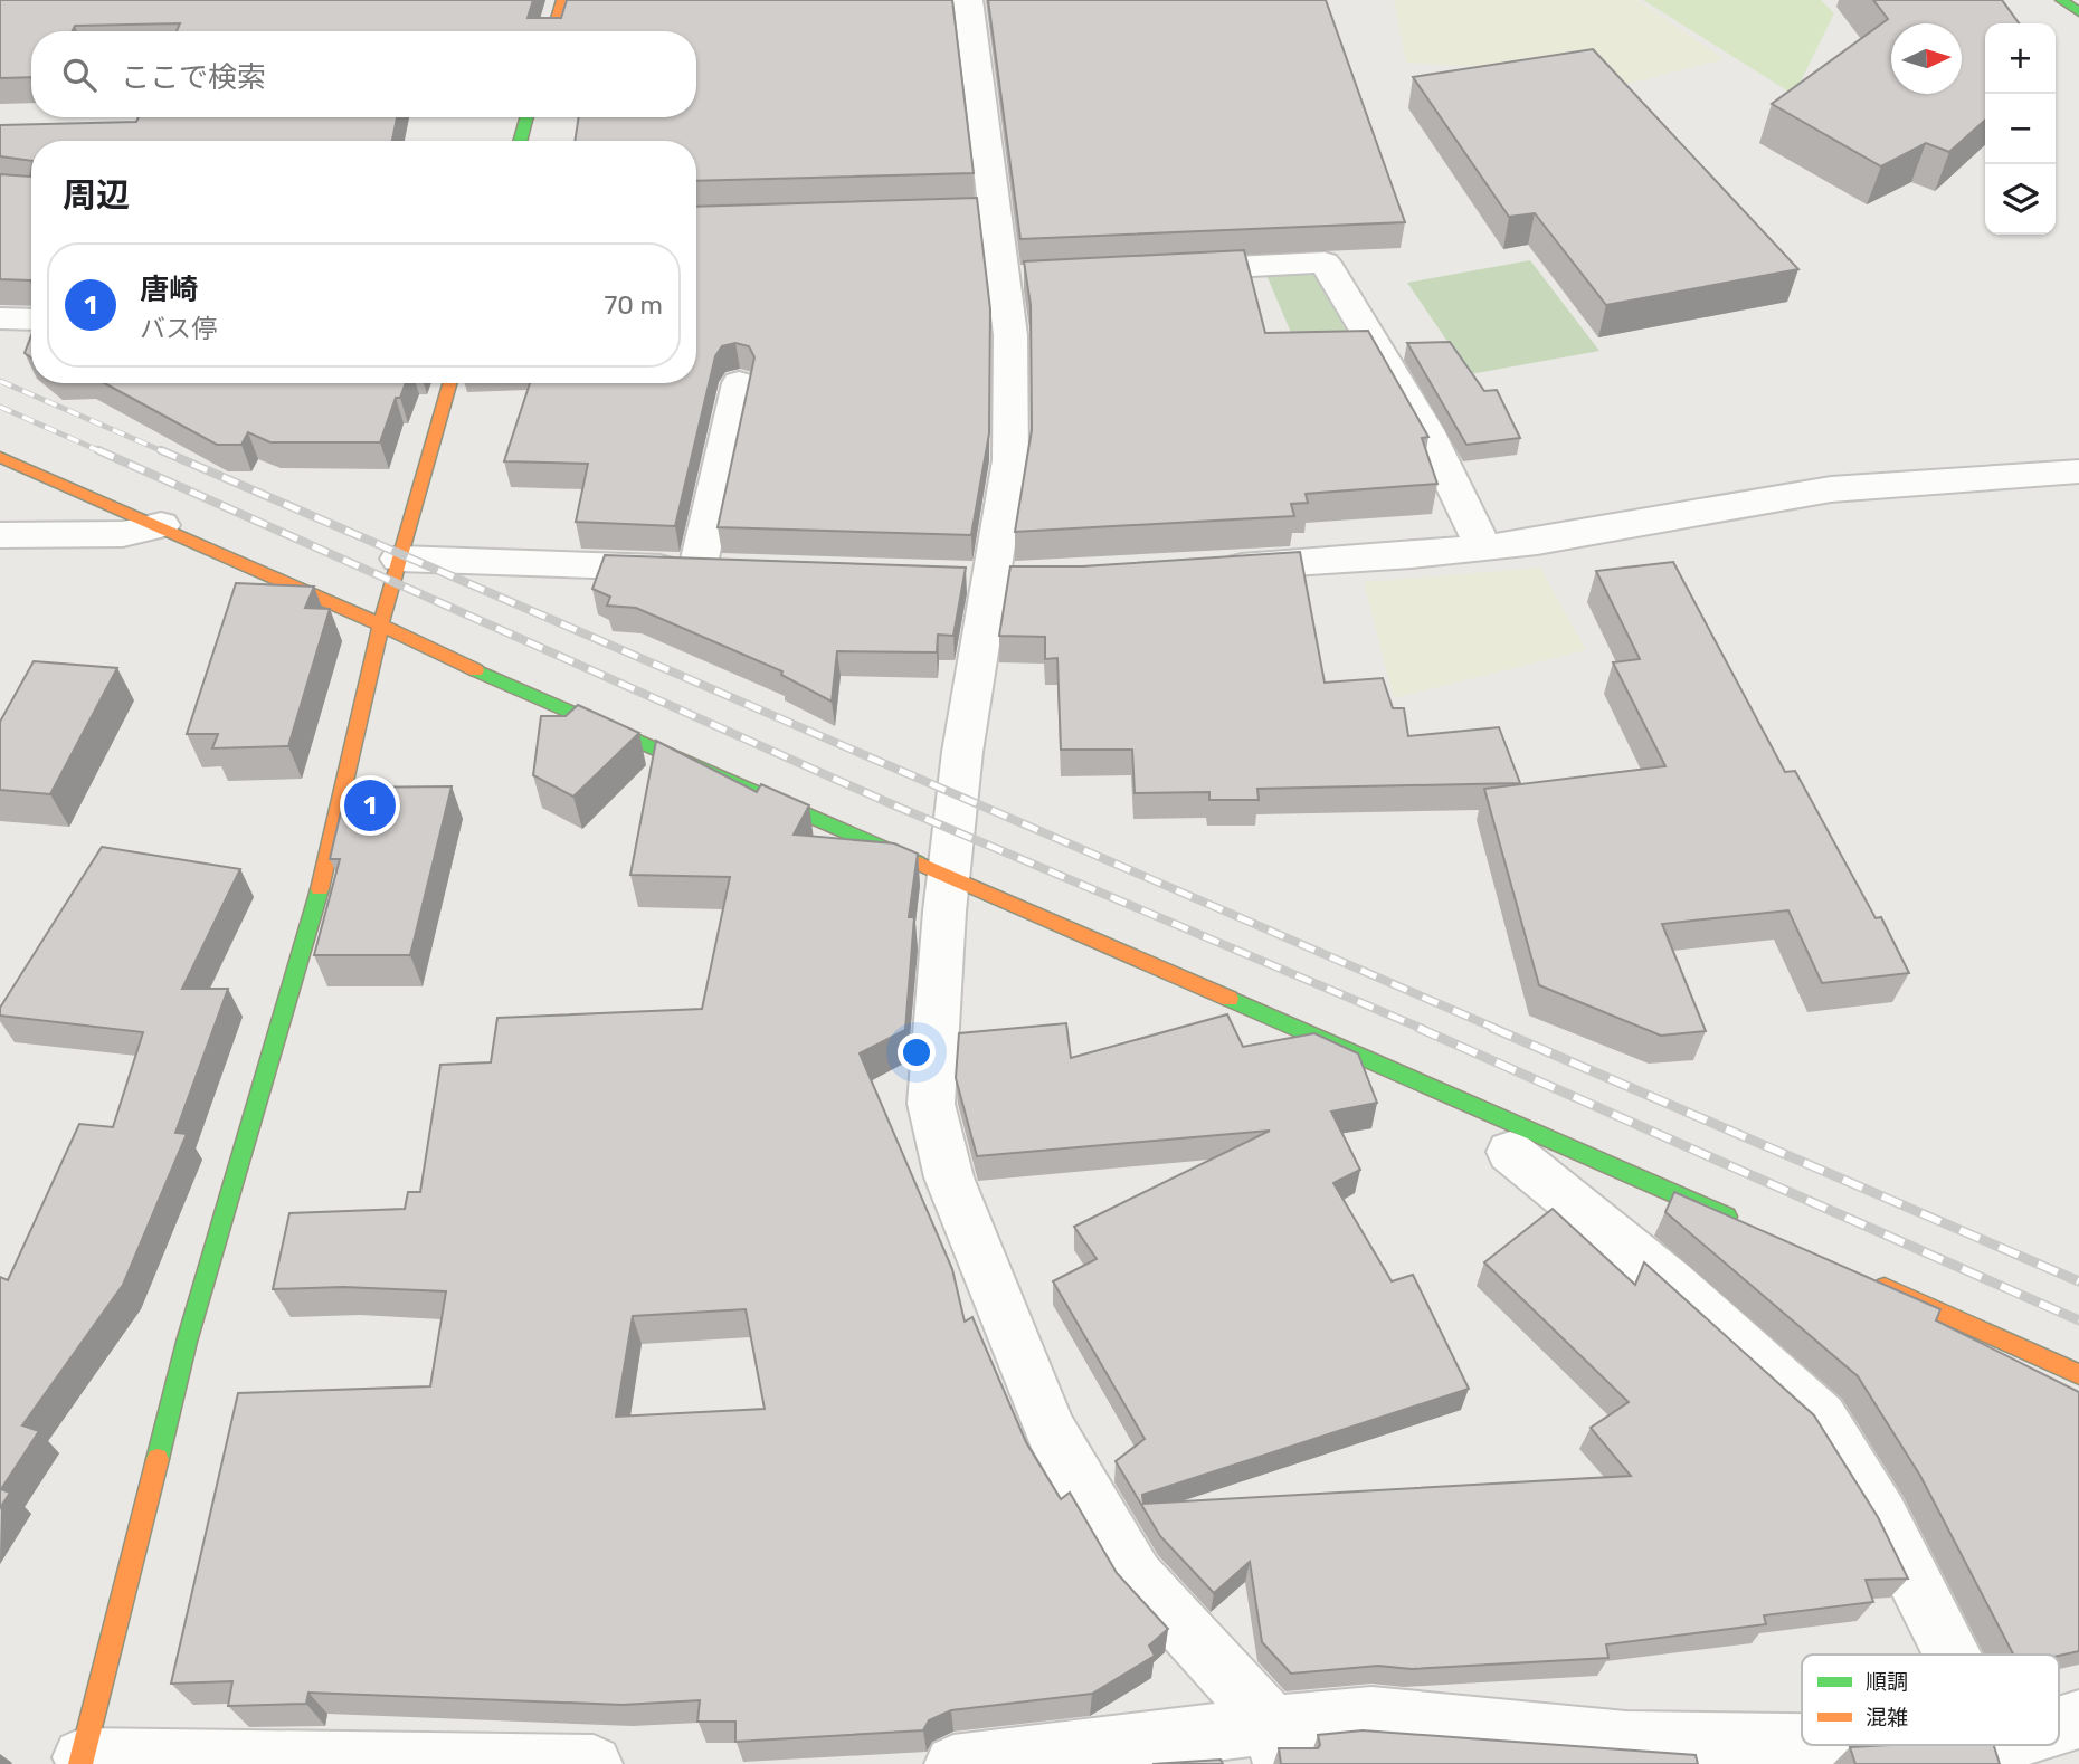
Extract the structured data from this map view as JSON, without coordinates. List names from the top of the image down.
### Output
{
  "legend": ["順調", "混雑"],
  "north": "right",
  "page": {
    "map_buttons": ["+", "−"],
    "search": "ここで検索",
    "heading": "周辺",
    "list": [
      {
        "mark": "1",
        "name": "唐崎",
        "note": "バス停",
        "value": "70 m"
      }
    ],
    "pins": "1"
  }
}
